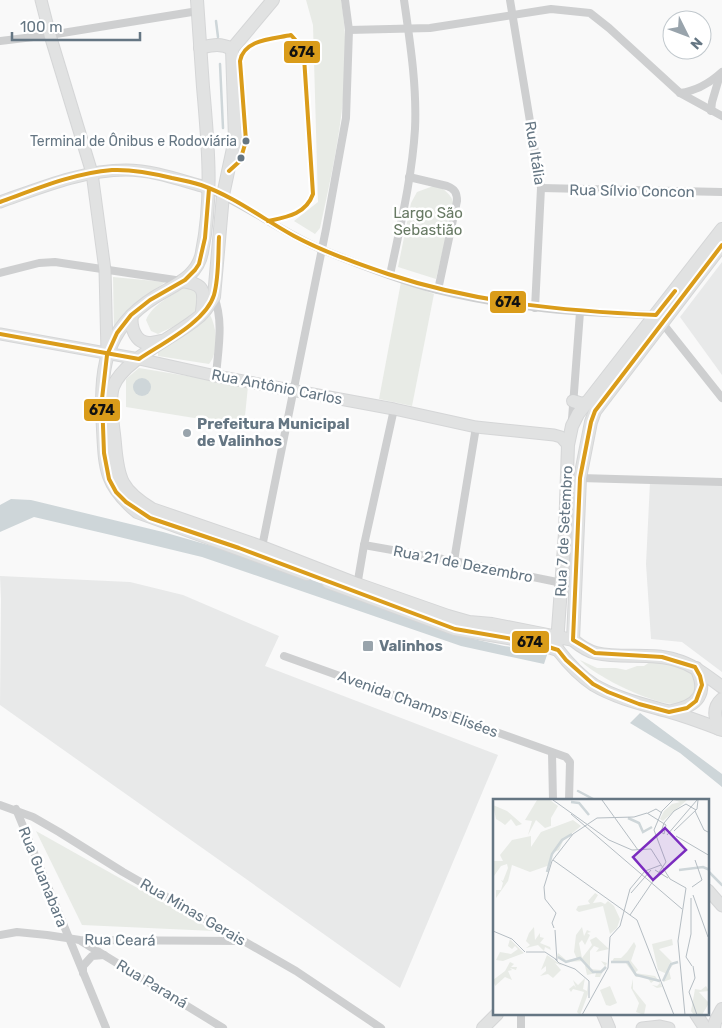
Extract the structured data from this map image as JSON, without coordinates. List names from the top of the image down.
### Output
{
  "streets": {
    "main road": ["Rua Antônio Carlos", "Rua 7 de Setembro"],
    "street": [
      "Rua Itália",
      "Rua Sílvio Concon",
      "Rua 21 de Dezembro",
      "Avenida Champs Elisées",
      "Rua Guanabara",
      "Rua Minas Gerais",
      "Rua Ceará",
      "Rua Paraná"
    ]
  },
  "crossings": [
    ["Rua Itália", "Rua Sílvio Concon"],
    ["Rua Antônio Carlos", "Rua 7 de Setembro"],
    ["Rua 7 de Setembro", "Rua 21 de Dezembro"],
    ["Rua Guanabara", "Rua Minas Gerais"],
    ["Rua Guanabara", "Rua Ceará"],
    ["Rua Minas Gerais", "Rua Ceará"],
    ["Rua Ceará", "Rua Paraná"]
  ],
  "parks": ["Largo São Sebastião"],
  "places": {
    "other": ["Terminal de Ônibus e Rodoviária", "Prefeitura Municipal de Valinhos"],
    "transit": ["Valinhos"]
  },
  "lines": ["transit line 674"],
  "scale_bar": "100 m",
  "north": "bottom right"
}
